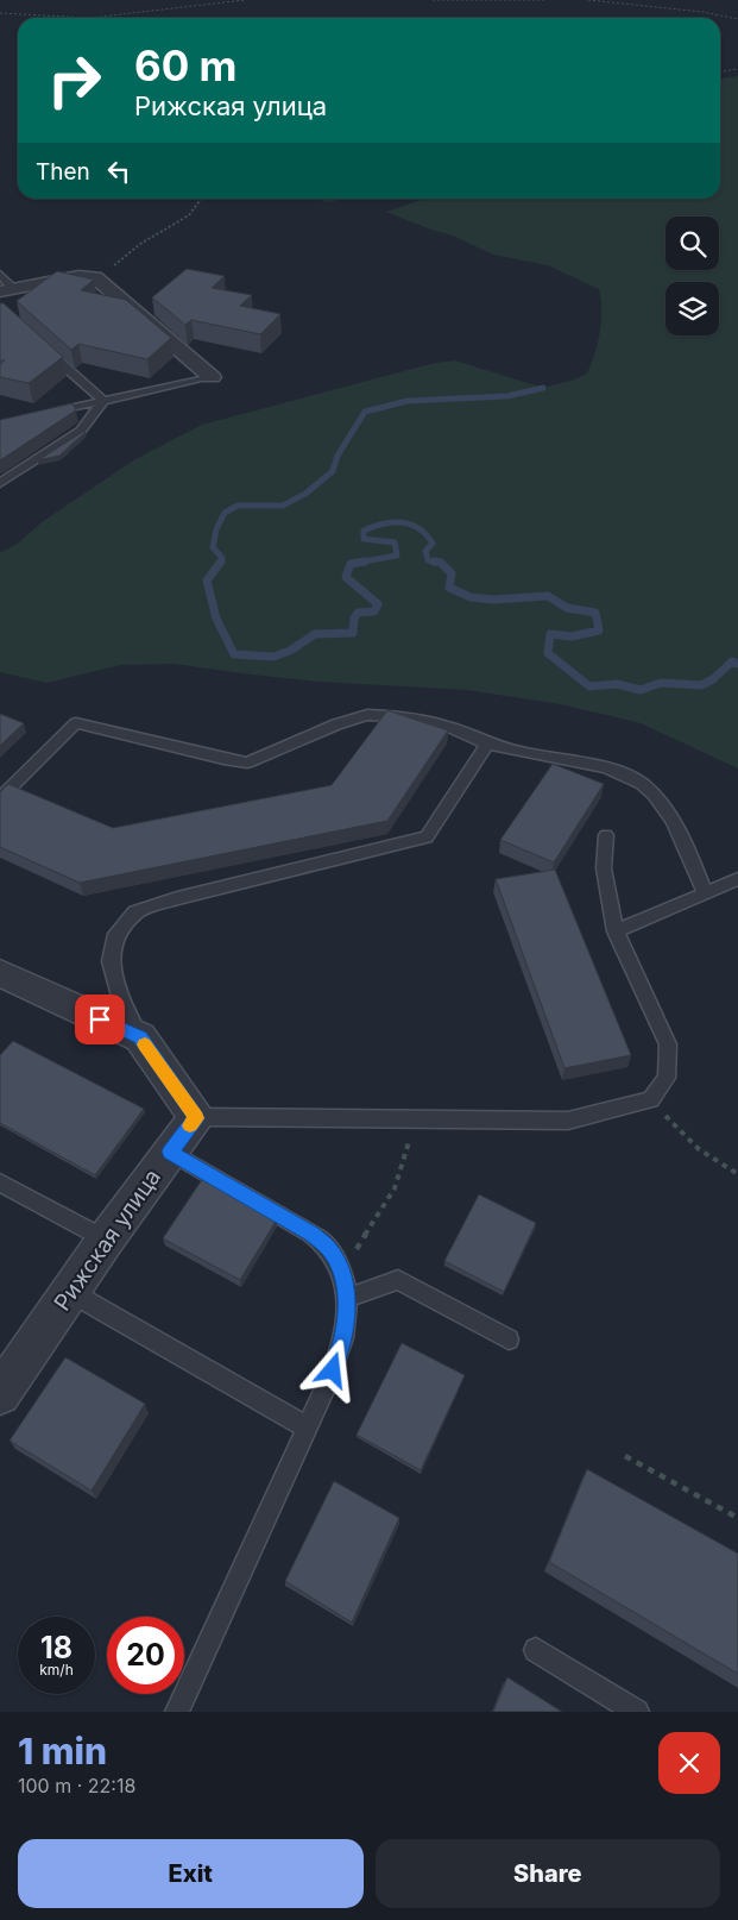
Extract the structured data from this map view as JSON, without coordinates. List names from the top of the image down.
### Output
{
  "streets": {
    "street": ["Рижская улица"]
  },
  "page": {
    "turn": ["60 m", "Рижская улица"],
    "then": "Then",
    "speed": "18 km/h",
    "limit": "20",
    "heading": ["1 min", "100 m · 22:18"],
    "buttons": ["Exit", "Share"]
  }
}
